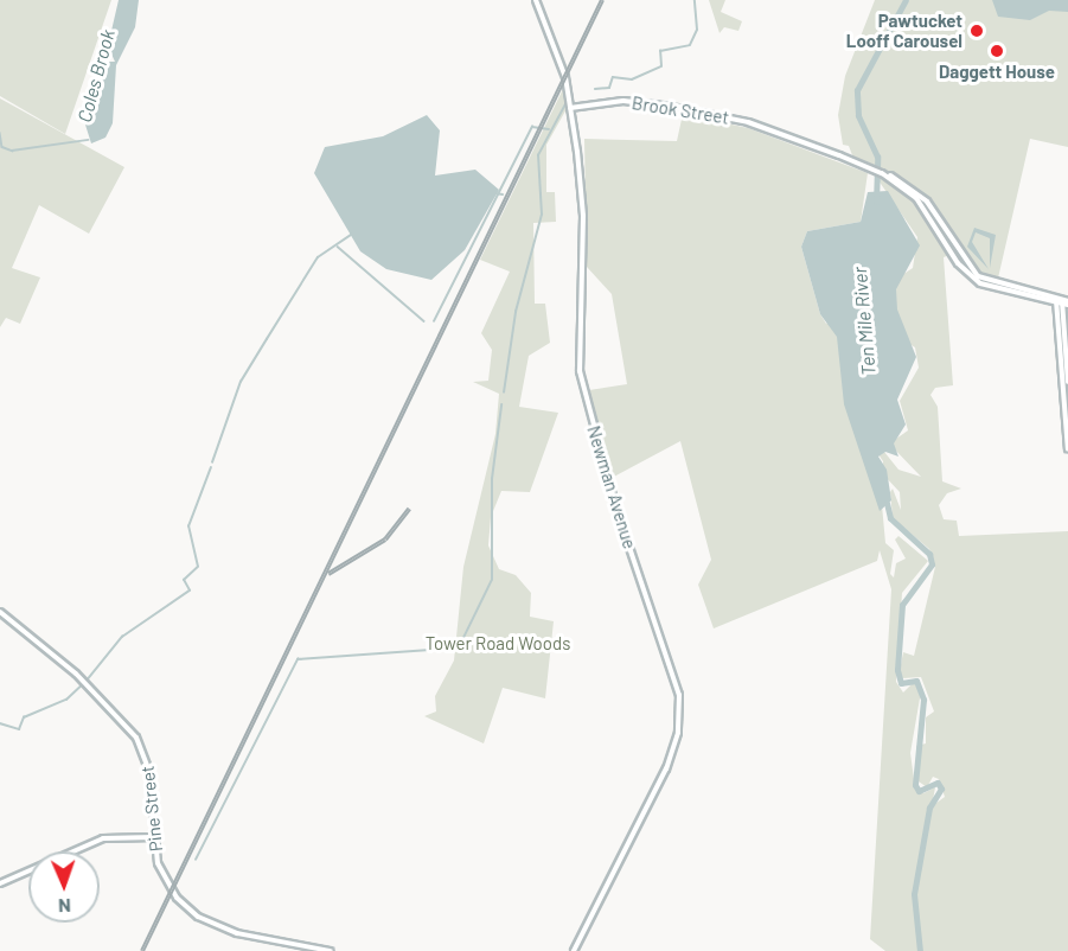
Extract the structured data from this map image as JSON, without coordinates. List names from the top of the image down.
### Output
{
  "streets": {
    "main road": ["Brook Street", "Newman Avenue", "Pine Street"]
  },
  "crossings": [
    ["Brook Street", "Newman Avenue"]
  ],
  "water": ["Coles Brook", "Ten Mile River"],
  "parks": ["Tower Road Woods"],
  "places": ["Pawtucket Looff Carousel", "Daggett House"],
  "north": "bottom"
}
